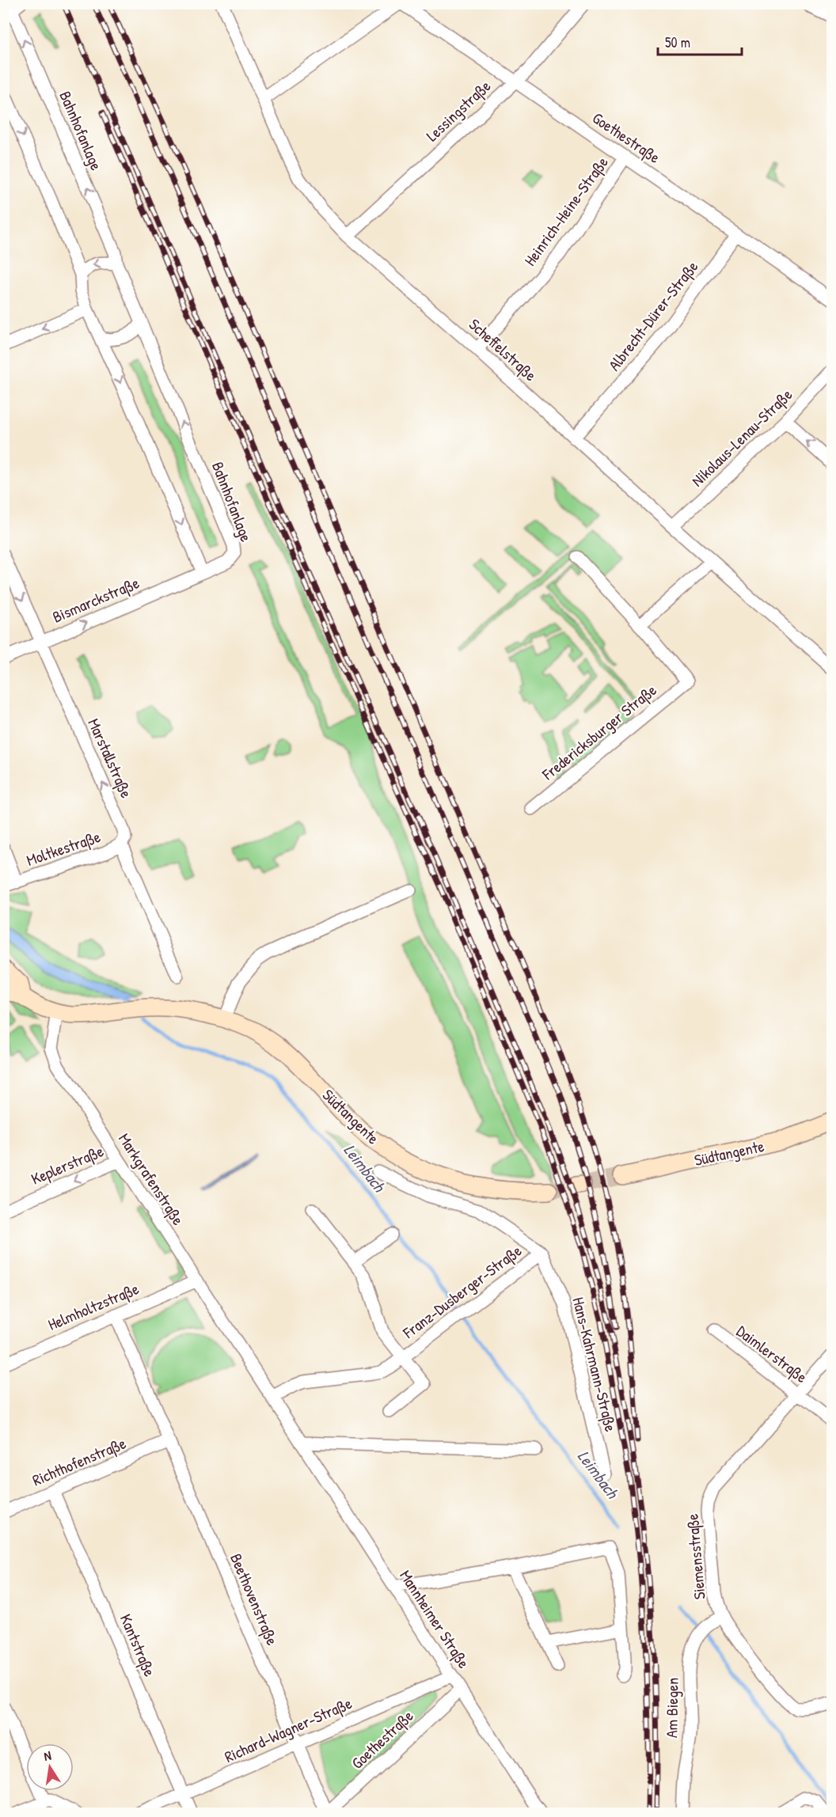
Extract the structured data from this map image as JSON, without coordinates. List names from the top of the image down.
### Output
{
  "streets": {
    "main road": ["Südtangente"],
    "street": [
      "Lessingstraße",
      "Bahnhofanlage",
      "Goethestraße",
      "Heinrich-Heine-Straße",
      "Albrecht-Dürer-Straße",
      "Scheffelstraße",
      "Nikolaus-Lenau-Straße",
      "Bismarckstraße",
      "Fredericksburger Straße",
      "Marstallstraße",
      "Moltkestraße",
      "Keplerstraße",
      "Markgrafenstraße",
      "Franz-Dusberger-Straße",
      "Helmholtzstraße",
      "Daimlerstraße",
      "Hans-Kahrmann-Straße",
      "Richthofenstraße",
      "Siemensstraße",
      "Beethovenstraße",
      "Mannheimer Straße",
      "Kantstraße",
      "Am Biegen",
      "Richard-Wagner-Straße"
    ]
  },
  "crossings": [
    ["Lessingstraße", "Goethestraße"],
    ["Lessingstraße", "Scheffelstraße"],
    ["Bahnhofanlage", "Bismarckstraße"],
    ["Goethestraße", "Heinrich-Heine-Straße"],
    ["Goethestraße", "Albrecht-Dürer-Straße"],
    ["Goethestraße", "Beethovenstraße"],
    ["Goethestraße", "Mannheimer Straße"],
    ["Heinrich-Heine-Straße", "Scheffelstraße"],
    ["Albrecht-Dürer-Straße", "Scheffelstraße"],
    ["Scheffelstraße", "Nikolaus-Lenau-Straße"],
    ["Bismarckstraße", "Marstallstraße"],
    ["Marstallstraße", "Moltkestraße"],
    ["Südtangente", "Markgrafenstraße"],
    ["Keplerstraße", "Markgrafenstraße"],
    ["Markgrafenstraße", "Helmholtzstraße"],
    ["Markgrafenstraße", "Mannheimer Straße"],
    ["Franz-Dusberger-Straße", "Hans-Kahrmann-Straße"],
    ["Franz-Dusberger-Straße", "Mannheimer Straße"],
    ["Helmholtzstraße", "Beethovenstraße"],
    ["Daimlerstraße", "Siemensstraße"],
    ["Richthofenstraße", "Beethovenstraße"],
    ["Richthofenstraße", "Kantstraße"],
    ["Siemensstraße", "Am Biegen"],
    ["Beethovenstraße", "Richard-Wagner-Straße"],
    ["Mannheimer Straße", "Richard-Wagner-Straße"],
    ["Kantstraße", "Richard-Wagner-Straße"]
  ],
  "one_way": ["Bismarckstraße", "Keplerstraße"],
  "water": ["Leimbach"],
  "scale_bar": "50 m",
  "north": "top"
}
